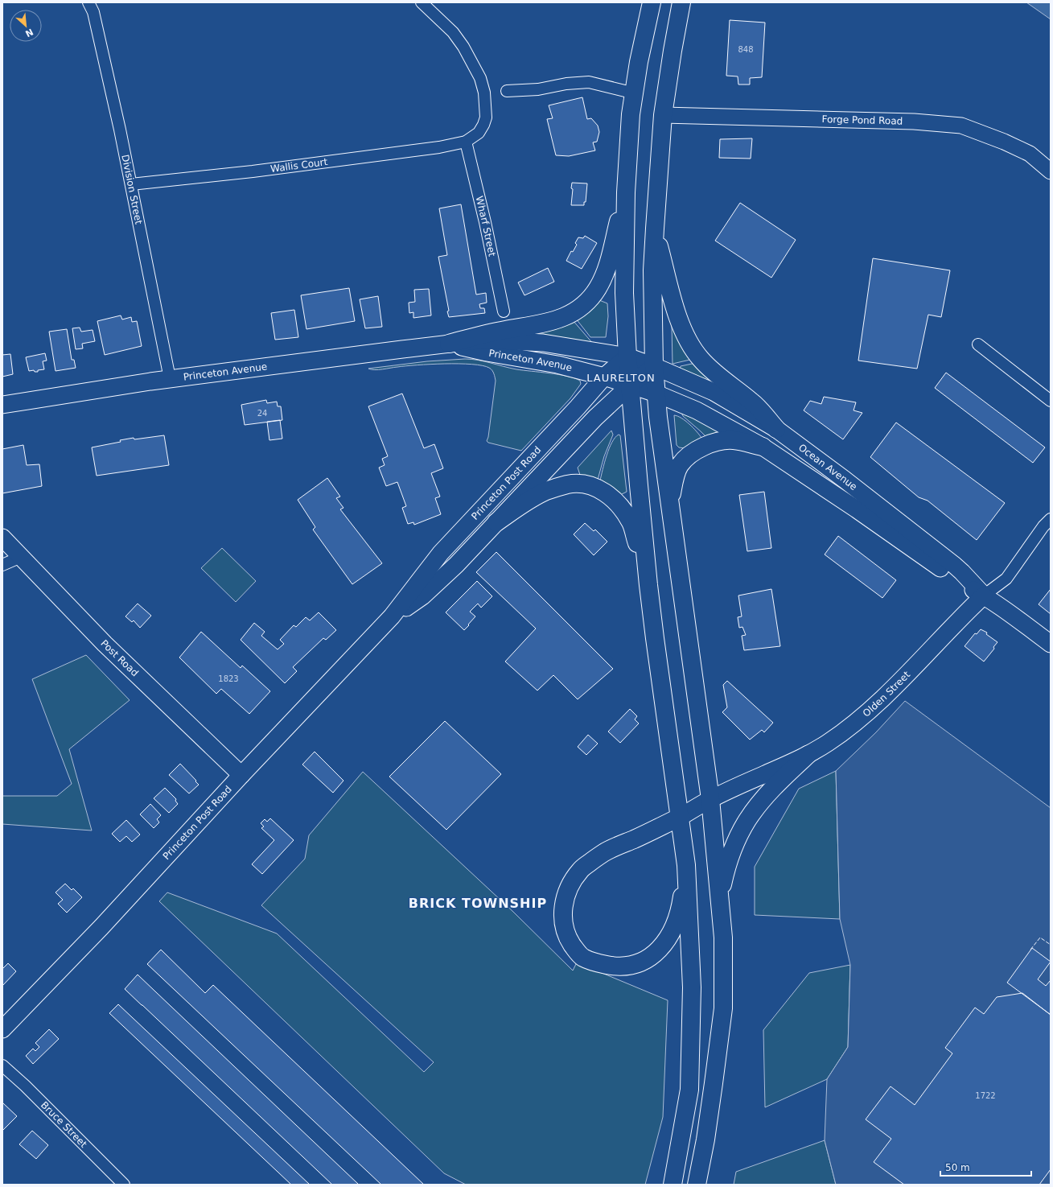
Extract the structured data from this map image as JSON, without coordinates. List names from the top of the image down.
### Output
{
  "streets": {
    "main road": [
      "Princeton Avenue",
      "Ocean Avenue",
      "Princeton Post Road",
      "Post Road",
      "Olden Street"
    ],
    "street": [
      "Forge Pond Road",
      "Wallis Court",
      "Division Street",
      "Wharf Street",
      "Bruce Street"
    ]
  },
  "crossings": [
    ["Wallis Court", "Division Street"],
    ["Wallis Court", "Wharf Street"],
    ["Division Street", "Princeton Avenue"],
    ["Princeton Avenue", "Ocean Avenue"],
    ["Princeton Avenue", "Princeton Post Road"],
    ["Ocean Avenue", "Princeton Post Road"],
    ["Ocean Avenue", "Olden Street"],
    ["Princeton Post Road", "Post Road"]
  ],
  "districts": ["LAURELTON", "BRICK TOWNSHIP"],
  "house_numbers": [
    "848",
    "24",
    "1823",
    "1722"
  ],
  "scale_bar": "50 m",
  "north": "bottom right"
}
